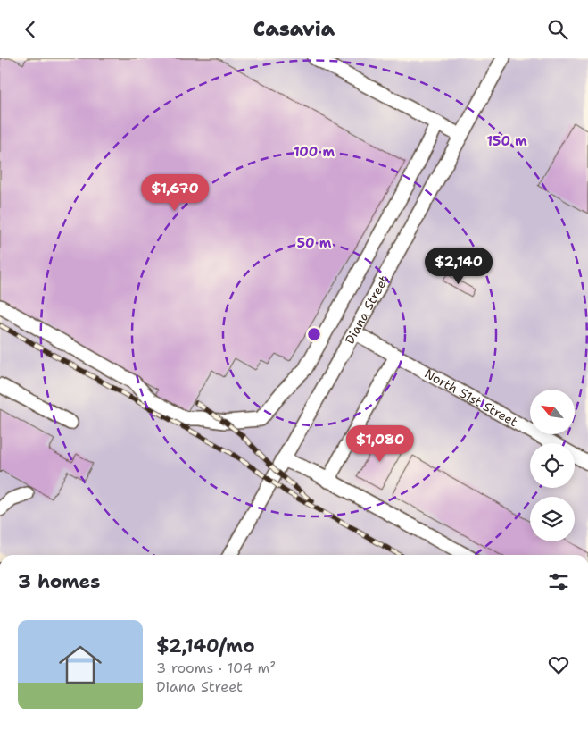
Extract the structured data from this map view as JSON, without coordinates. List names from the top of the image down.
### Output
{
  "streets": {
    "street": ["Diana Street", "North 51st Street"]
  },
  "crossings": [
    ["Diana Street", "North 51st Street"]
  ],
  "north": "top left",
  "page": {
    "header": "Casavia",
    "price": ["$1,670", "$2,140", "$1,080"],
    "heading": "3 homes",
    "list": [
      {
        "name": "$2,140/mo",
        "note": "3 rooms · 104 m² · Diana Street"
      }
    ]
  },
  "rings": ["150 m", "100 m", "50 m"]
}
